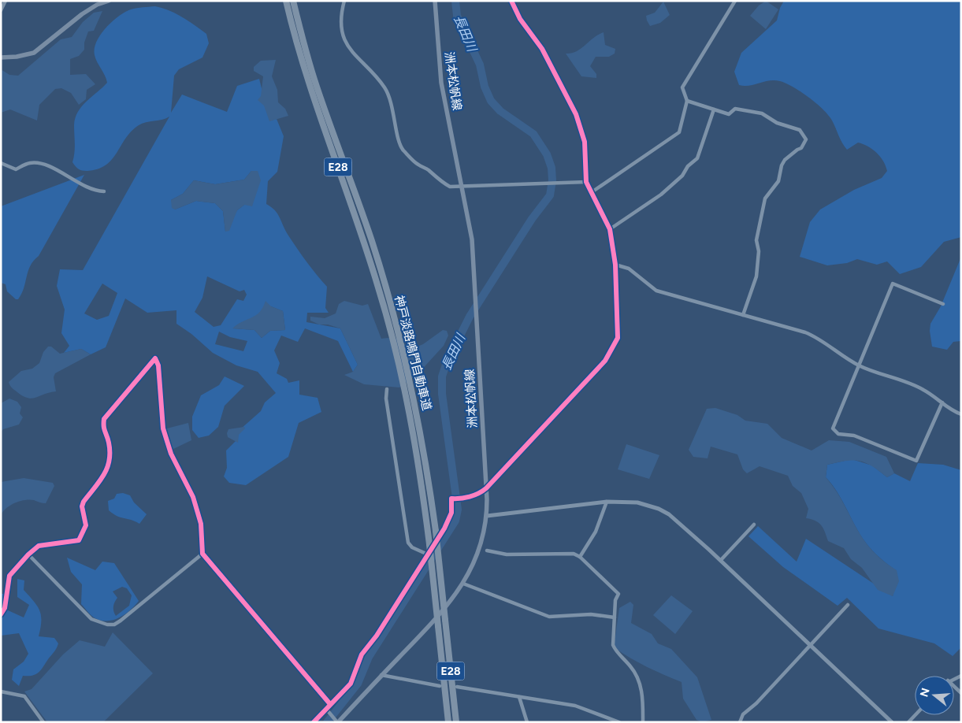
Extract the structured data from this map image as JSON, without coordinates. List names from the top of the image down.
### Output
{
  "streets": {
    "highway": ["E28", "神戸淡路鳴門自動車道"],
    "main road": ["洲本松帆線"]
  },
  "water": ["長田川"],
  "north": "left"
}
